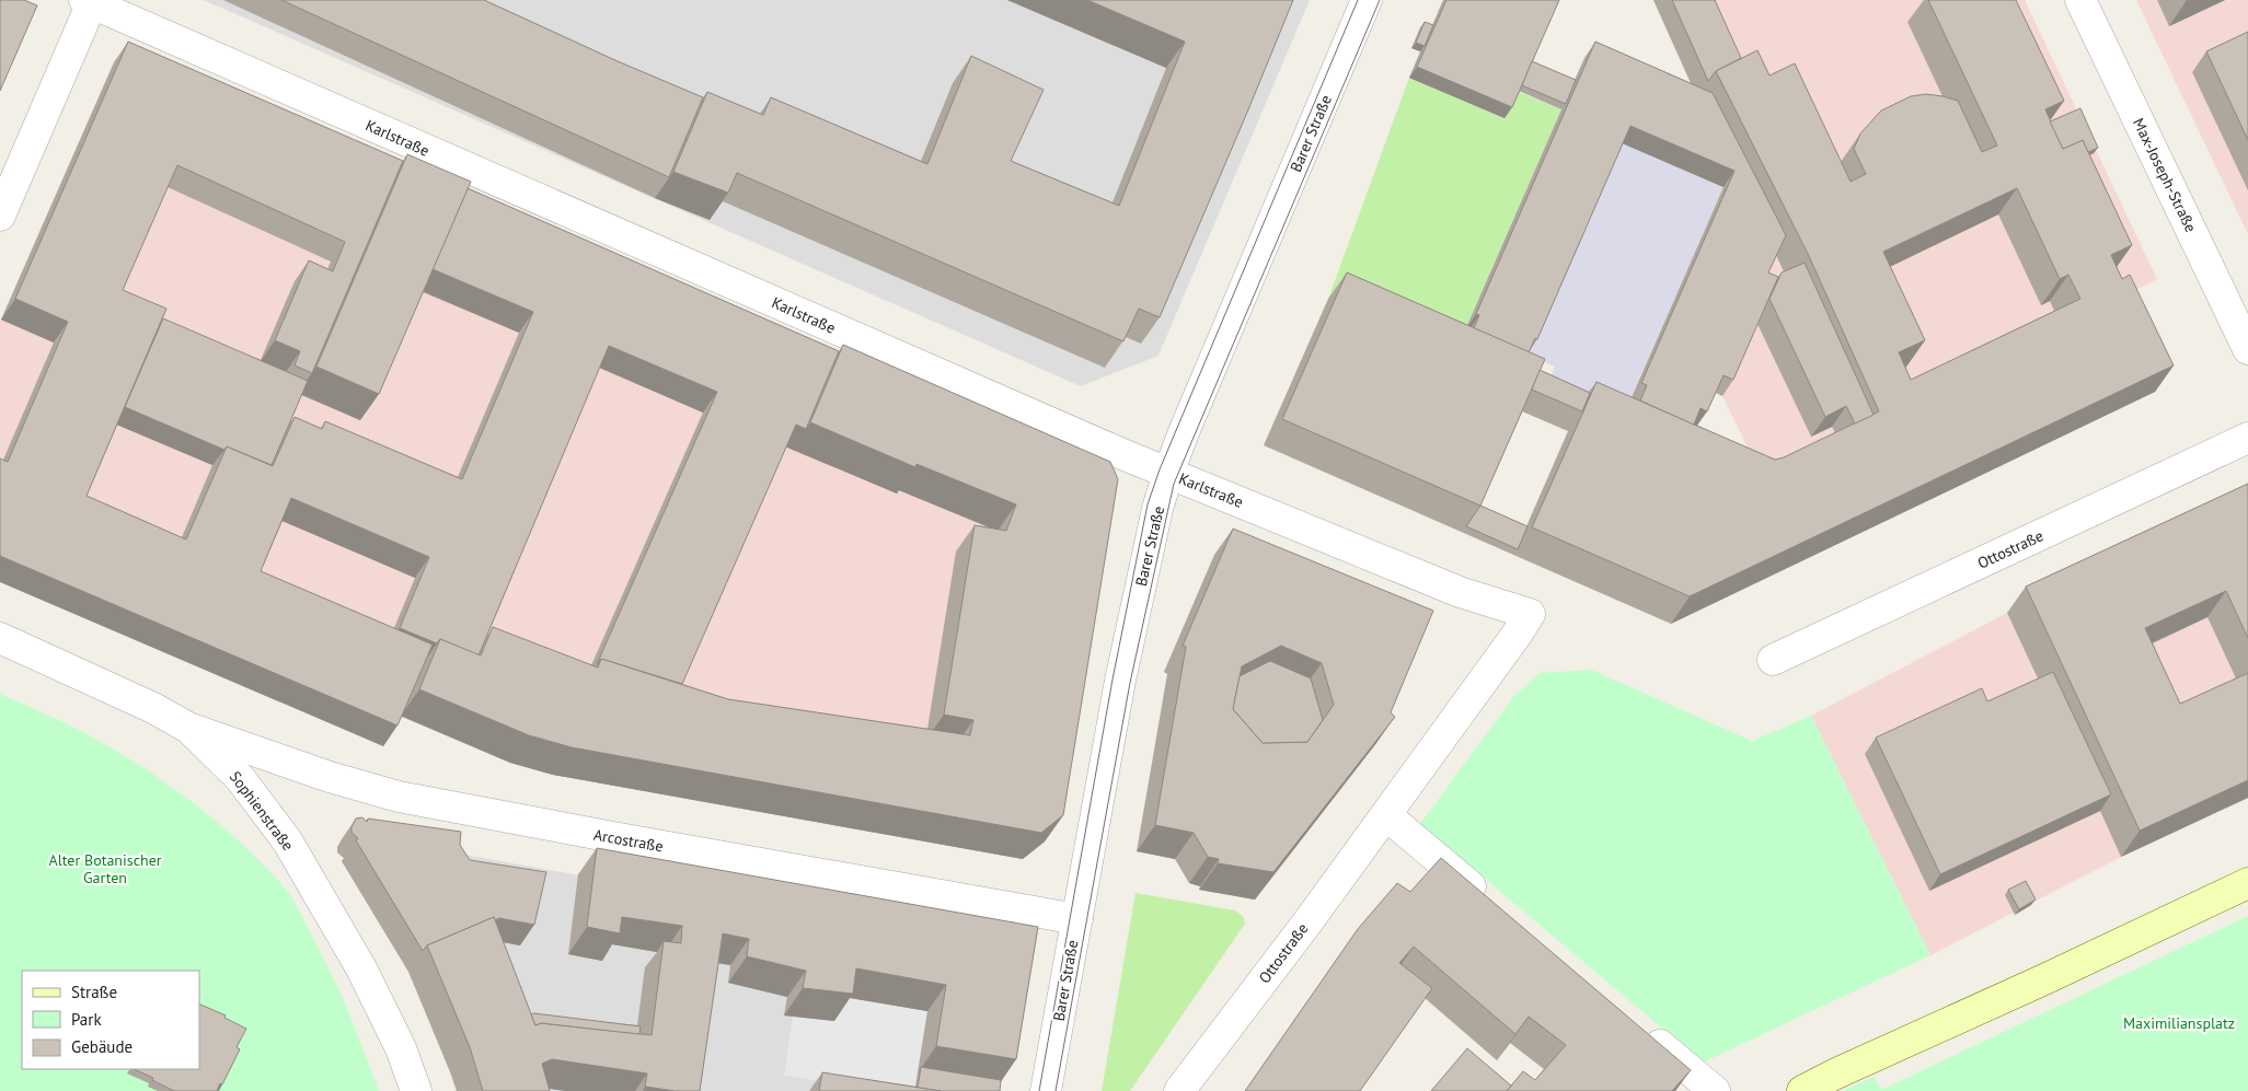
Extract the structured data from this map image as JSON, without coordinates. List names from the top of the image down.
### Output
{
  "streets": {
    "street": [
      "Barer Straße",
      "Karlstraße",
      "Max-Joseph-Straße",
      "Ottostraße",
      "Sophienstraße",
      "Arcostraße"
    ]
  },
  "crossings": [
    ["Barer Straße", "Karlstraße"],
    ["Barer Straße", "Arcostraße"],
    ["Karlstraße", "Ottostraße"],
    ["Sophienstraße", "Arcostraße"]
  ],
  "parks": ["Alter Botanischer Garten", "Maximiliansplatz"],
  "legend": ["Straße", "Park", "Gebäude"]
}
